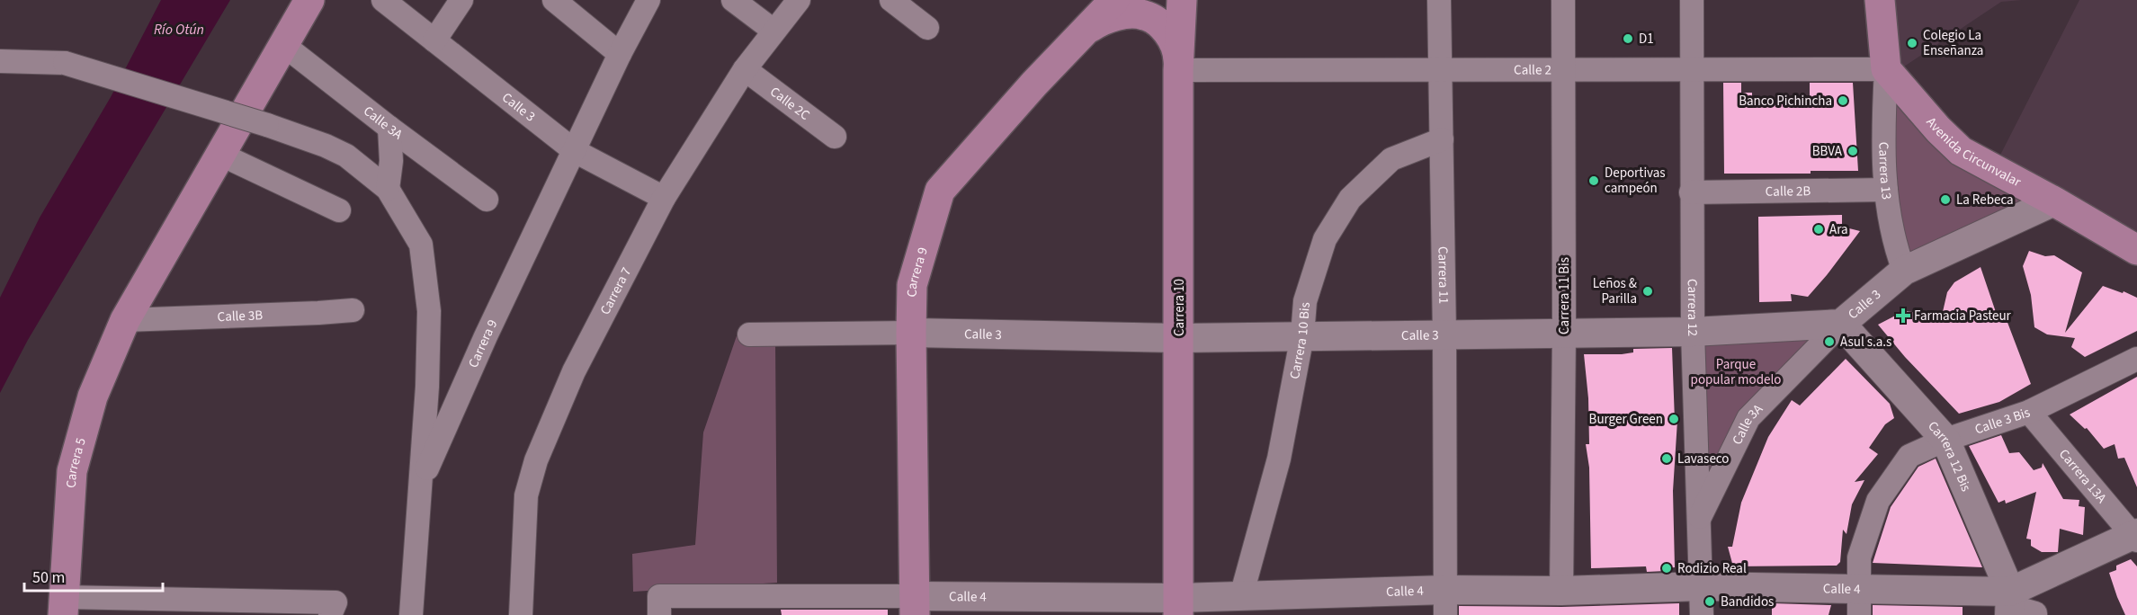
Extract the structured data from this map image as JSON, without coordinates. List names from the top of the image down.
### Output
{
  "streets": {
    "main road": [
      "Avenida Circunvalar",
      "Carrera 9",
      "Carrera 10",
      "Carrera 5"
    ],
    "street": [
      "Calle 2",
      "Calle 2C",
      "Calle 3",
      "Calle 3A",
      "Carrera 13",
      "Calle 2B",
      "Carrera 11",
      "Carrera 7",
      "Carrera 11 Bis",
      "Carrera 12",
      "Calle 3B",
      "Carrera 10 Bis",
      "Calle 3 Bis",
      "Carrera 12 Bis",
      "Carrera 13A",
      "Calle 4"
    ]
  },
  "crossings": [
    ["Calle 2", "Avenida Circunvalar"],
    ["Calle 2", "Carrera 13"],
    ["Calle 2", "Carrera 11"],
    ["Calle 2", "Carrera 11 Bis"],
    ["Calle 2", "Carrera 10"],
    ["Calle 2", "Carrera 12"],
    ["Calle 2C", "Carrera 7"],
    ["Calle 3", "Calle 3A"],
    ["Calle 3", "Avenida Circunvalar"],
    ["Calle 3", "Carrera 13"],
    ["Calle 3", "Carrera 9"],
    ["Calle 3", "Carrera 11"],
    ["Calle 3", "Carrera 7"],
    ["Calle 3", "Carrera 11 Bis"],
    ["Calle 3", "Carrera 10"],
    ["Calle 3", "Carrera 12"],
    ["Calle 3", "Carrera 10 Bis"],
    ["Calle 3", "Carrera 12 Bis"],
    ["Calle 3A", "Carrera 12"],
    ["Calle 3A", "Carrera 12 Bis"],
    ["Calle 3A", "Carrera 5"],
    ["Avenida Circunvalar", "Carrera 13"],
    ["Carrera 13", "Calle 2B"],
    ["Calle 2B", "Carrera 12"],
    ["Carrera 9", "Calle 4"],
    ["Carrera 11", "Carrera 10 Bis"],
    ["Carrera 11", "Calle 4"],
    ["Carrera 11 Bis", "Calle 4"],
    ["Carrera 10", "Calle 4"],
    ["Carrera 12", "Calle 4"],
    ["Calle 3B", "Carrera 5"],
    ["Carrera 10 Bis", "Calle 4"],
    ["Calle 3 Bis", "Carrera 12 Bis"],
    ["Calle 3 Bis", "Carrera 13A"],
    ["Calle 3 Bis", "Calle 4"],
    ["Carrera 12 Bis", "Calle 4"],
    ["Carrera 13A", "Calle 4"]
  ],
  "water": ["Río Otún"],
  "parks": ["Parque popular modelo"],
  "places": {
    "other": [
      "D1",
      "Colegio La Enseñanza",
      "Banco Pichincha",
      "BBVA",
      "Deportivas campeón",
      "La Rebeca",
      "Ara",
      "Leños & Parilla",
      "Asul s.a.s",
      "Burger Green",
      "Lavaseco",
      "Rodizio Real",
      "Bandidos"
    ],
    "health": ["Farmacia Pasteur"]
  },
  "scale_bar": "50 m"
}
